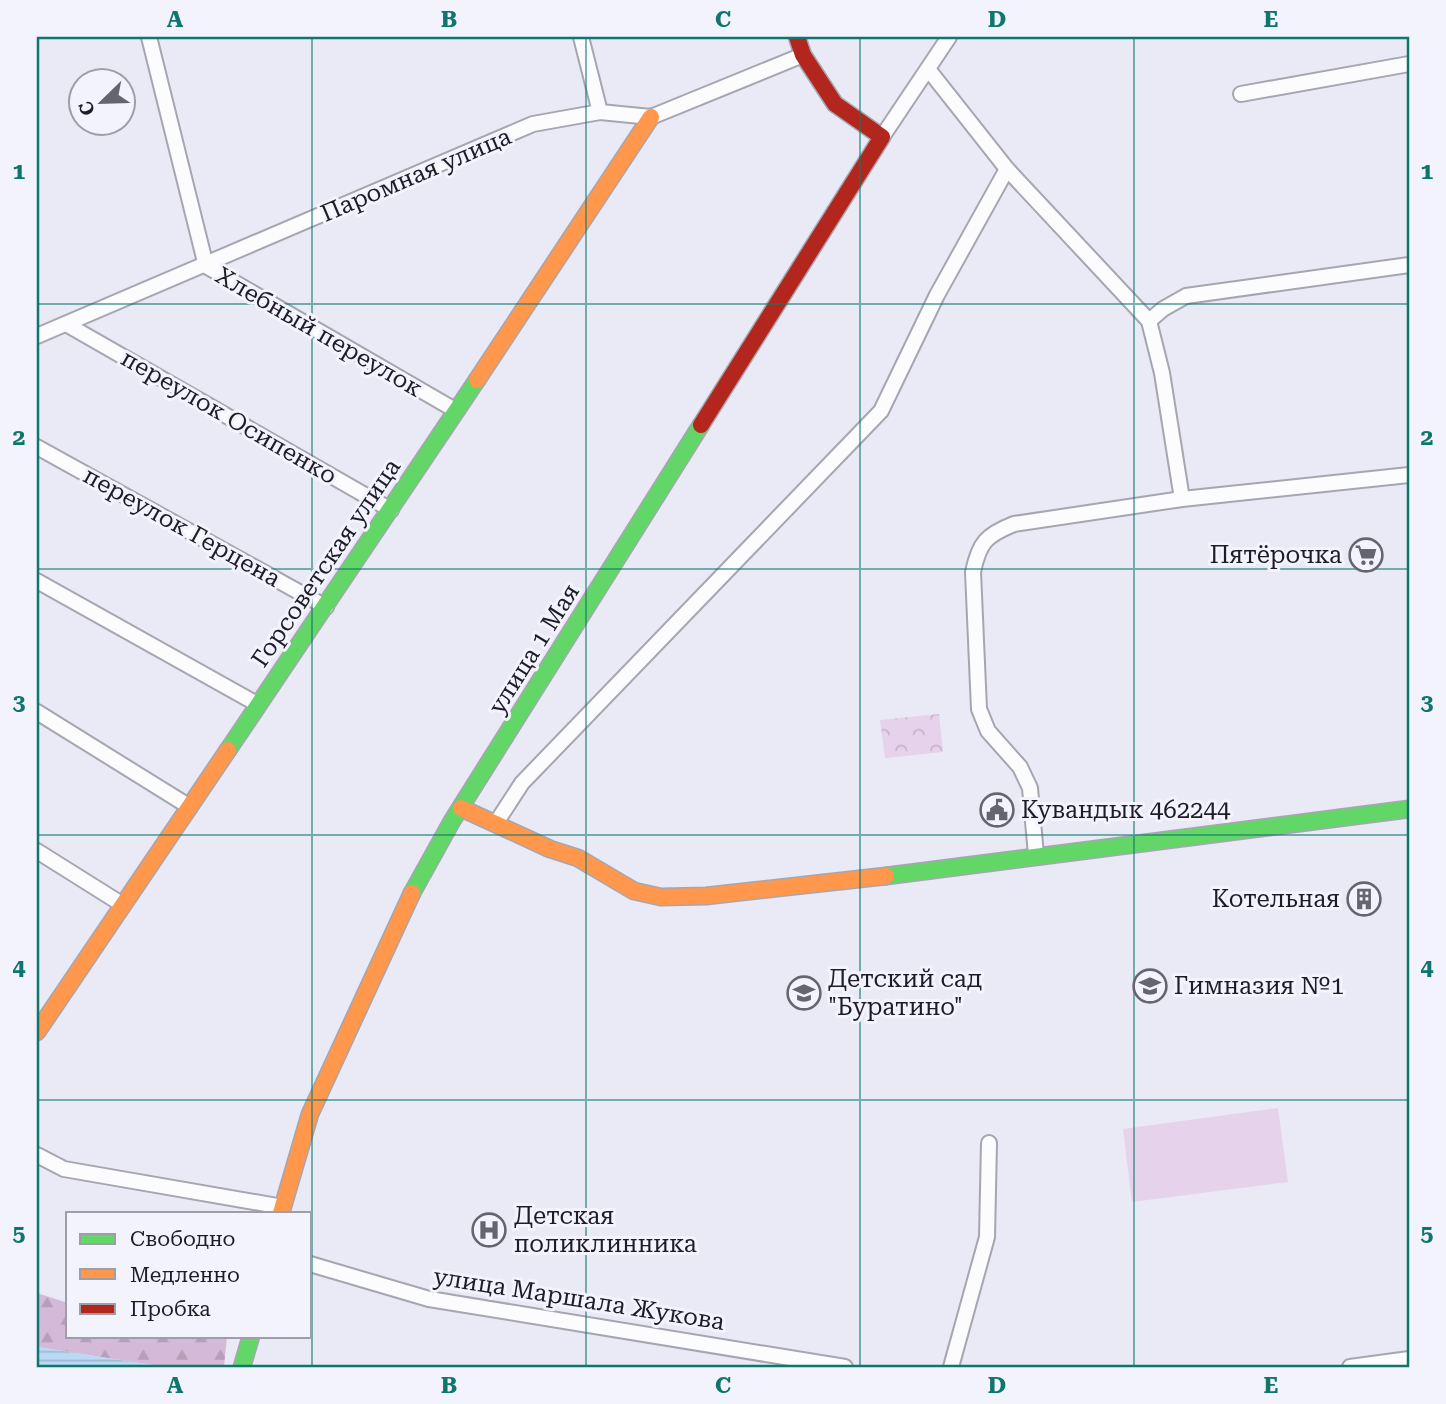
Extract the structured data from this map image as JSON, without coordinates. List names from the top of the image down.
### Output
{
  "streets": {
    "street": [
      "Паромная улица",
      "Хлебный переулок",
      "переулок Осипенко",
      "переулок Герцена",
      "Горсоветская улица",
      "улица 1 Мая",
      "улица Маршала Жукова"
    ]
  },
  "crossings": [
    ["Паромная улица", "Хлебный переулок"],
    ["Паромная улица", "переулок Осипенко"],
    ["Паромная улица", "Горсоветская улица"],
    ["Хлебный переулок", "Горсоветская улица"],
    ["переулок Осипенко", "Горсоветская улица"],
    ["переулок Герцена", "Горсоветская улица"]
  ],
  "places": {
    "supermarket": ["Пятёрочка"],
    "public building": ["Кувандык 462244"],
    "building": ["Котельная"],
    "school or university": ["Гимназия №1", "Детский сад \"Буратино\""],
    "hospital": ["Детская поликлинника"]
  },
  "legend": ["Свободно", "Медленно", "Пробка"],
  "north": "bottom left",
  "grid": {
    "columns": [
      "A",
      "B",
      "C",
      "D",
      "E"
    ],
    "rows": [
      "1",
      "2",
      "3",
      "4",
      "5"
    ]
  }
}
